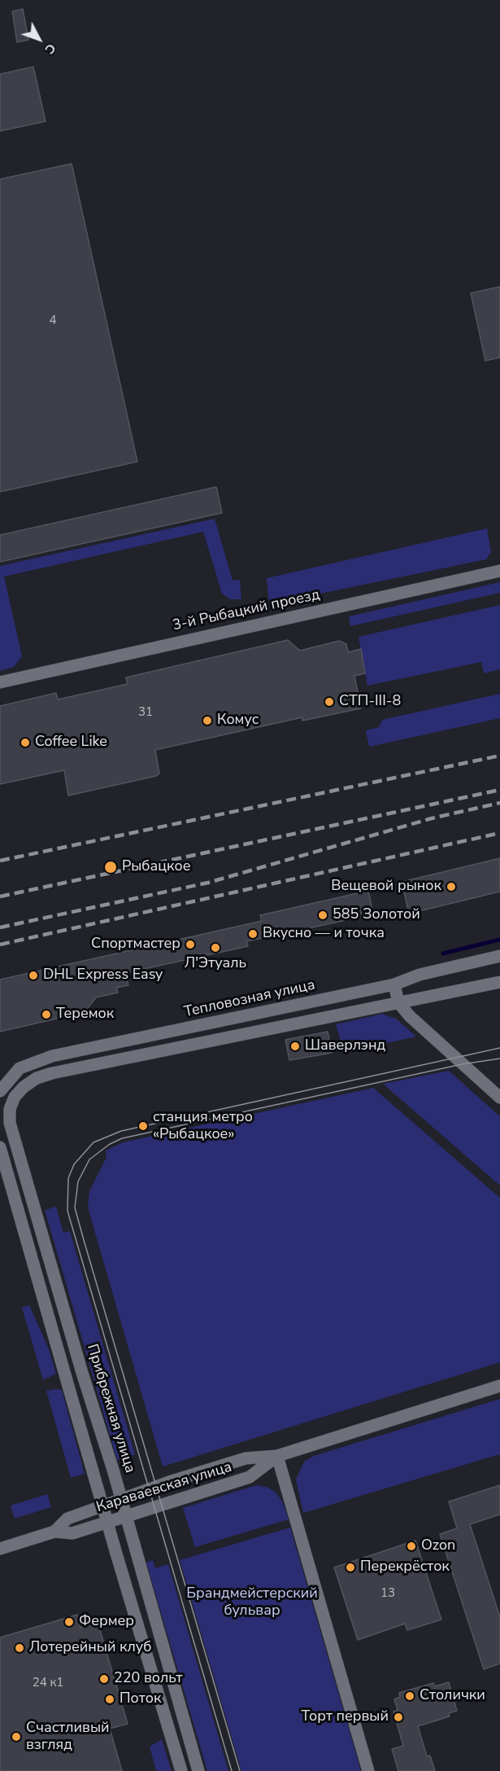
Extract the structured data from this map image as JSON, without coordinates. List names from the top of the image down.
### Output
{
  "streets": {
    "street": [
      "3-й Рыбацкий проезд",
      "Тепловозная улица",
      "Прибрежная улица",
      "Караваевская улица"
    ]
  },
  "crossings": [
    ["Прибрежная улица", "Караваевская улица"]
  ],
  "parks": ["Брандмейстерский бульвар"],
  "places": [
    "СТП-III-8",
    "Комус",
    "Coffee Like",
    "Рыбацкое",
    "Вещевой рынок",
    "585 Золотой",
    "Вкусно — и точка",
    "Спортмастер",
    "Л'Этуаль",
    "DHL Express Easy",
    "Теремок",
    "Шаверлэнд",
    "станция метро «Рыбацкое»",
    "Ozon",
    "Перекрёсток",
    "Фермер",
    "Лотерейный клуб",
    "220 вольт",
    "Столички",
    "Поток",
    "Торт первый",
    "Счастливый взгляд"
  ],
  "house_numbers": [
    "4",
    "31",
    "13",
    "24 к1"
  ],
  "north": "bottom right"
}
